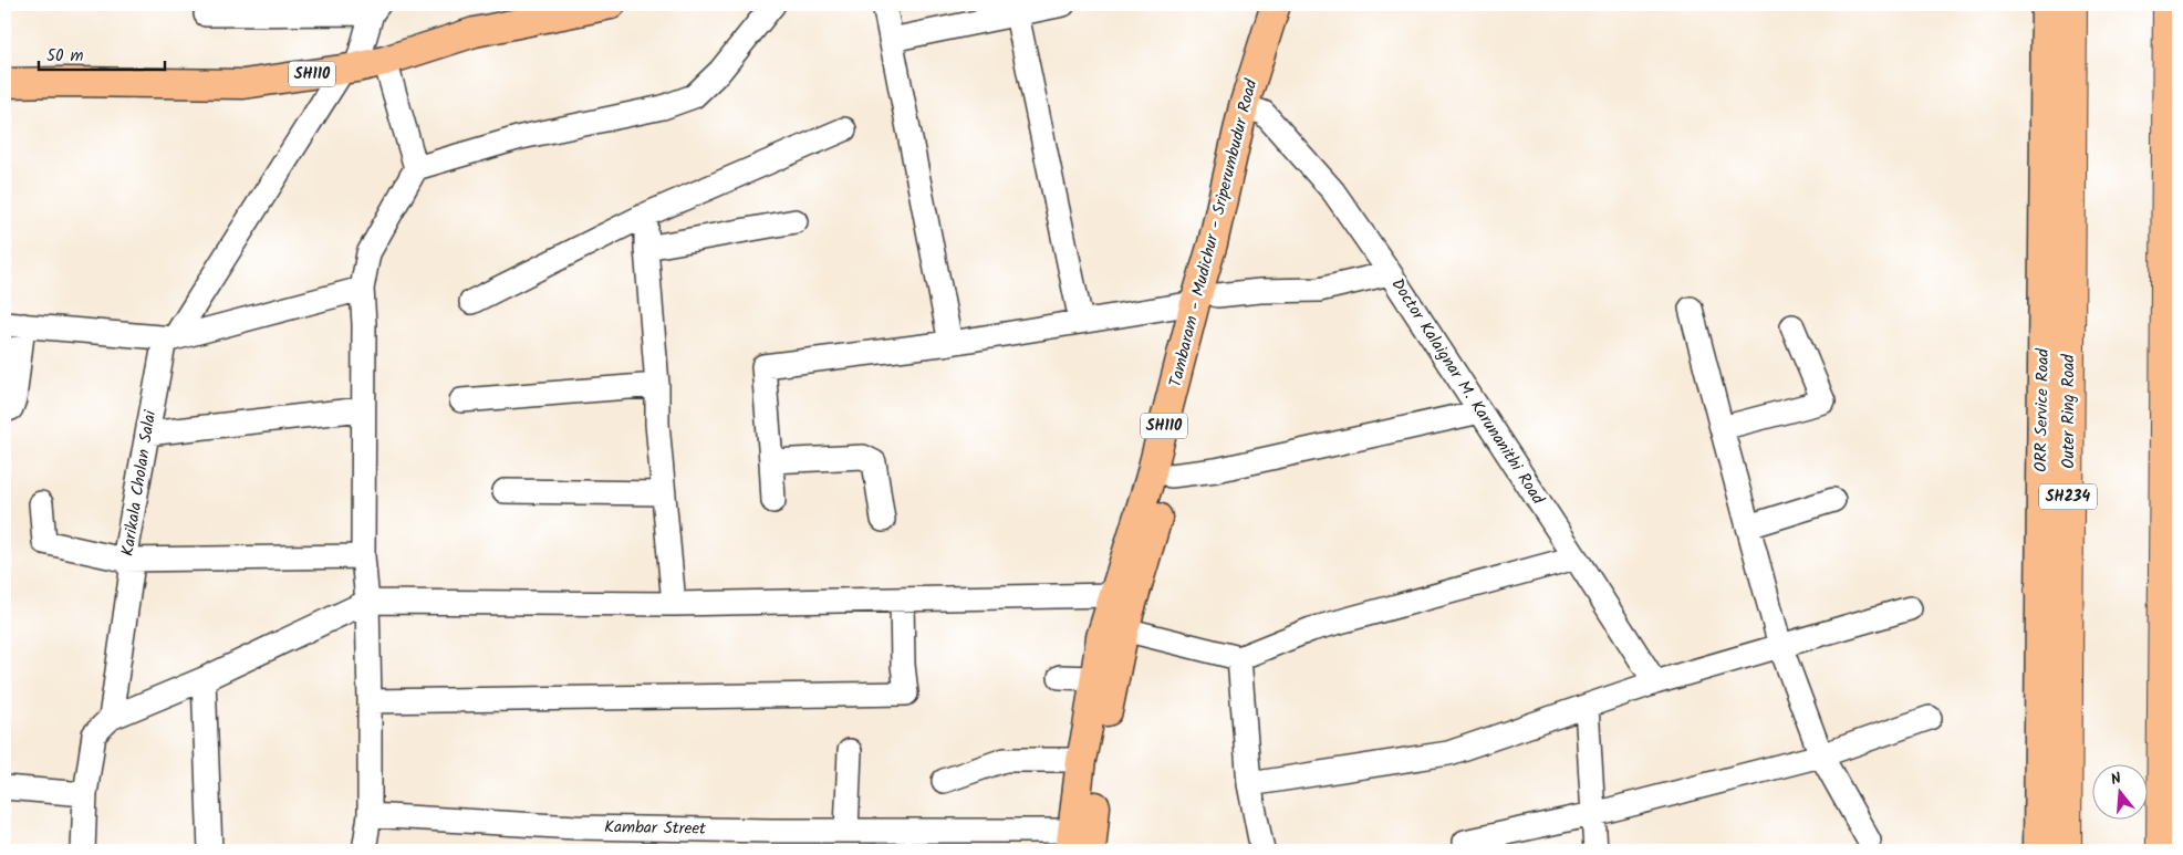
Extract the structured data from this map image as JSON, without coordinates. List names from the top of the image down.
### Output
{
  "streets": {
    "highway": ["Outer Ring Road", "SH234"],
    "main road": ["SH110", "Tambaram - Mudichur - Sriperumbudur Road", "ORR Service Road"],
    "street": ["Doctor Kalaignar M. Karunanithi Road", "Karikala Cholan Salai", "Kambar Street"]
  },
  "crossings": [
    ["SH110", "Karikala Cholan Salai"],
    ["Tambaram - Mudichur - Sriperumbudur Road", "Doctor Kalaignar M. Karunanithi Road"],
    ["Tambaram - Mudichur - Sriperumbudur Road", "Kambar Street"]
  ],
  "scale_bar": "50 m",
  "north": "top"
}
